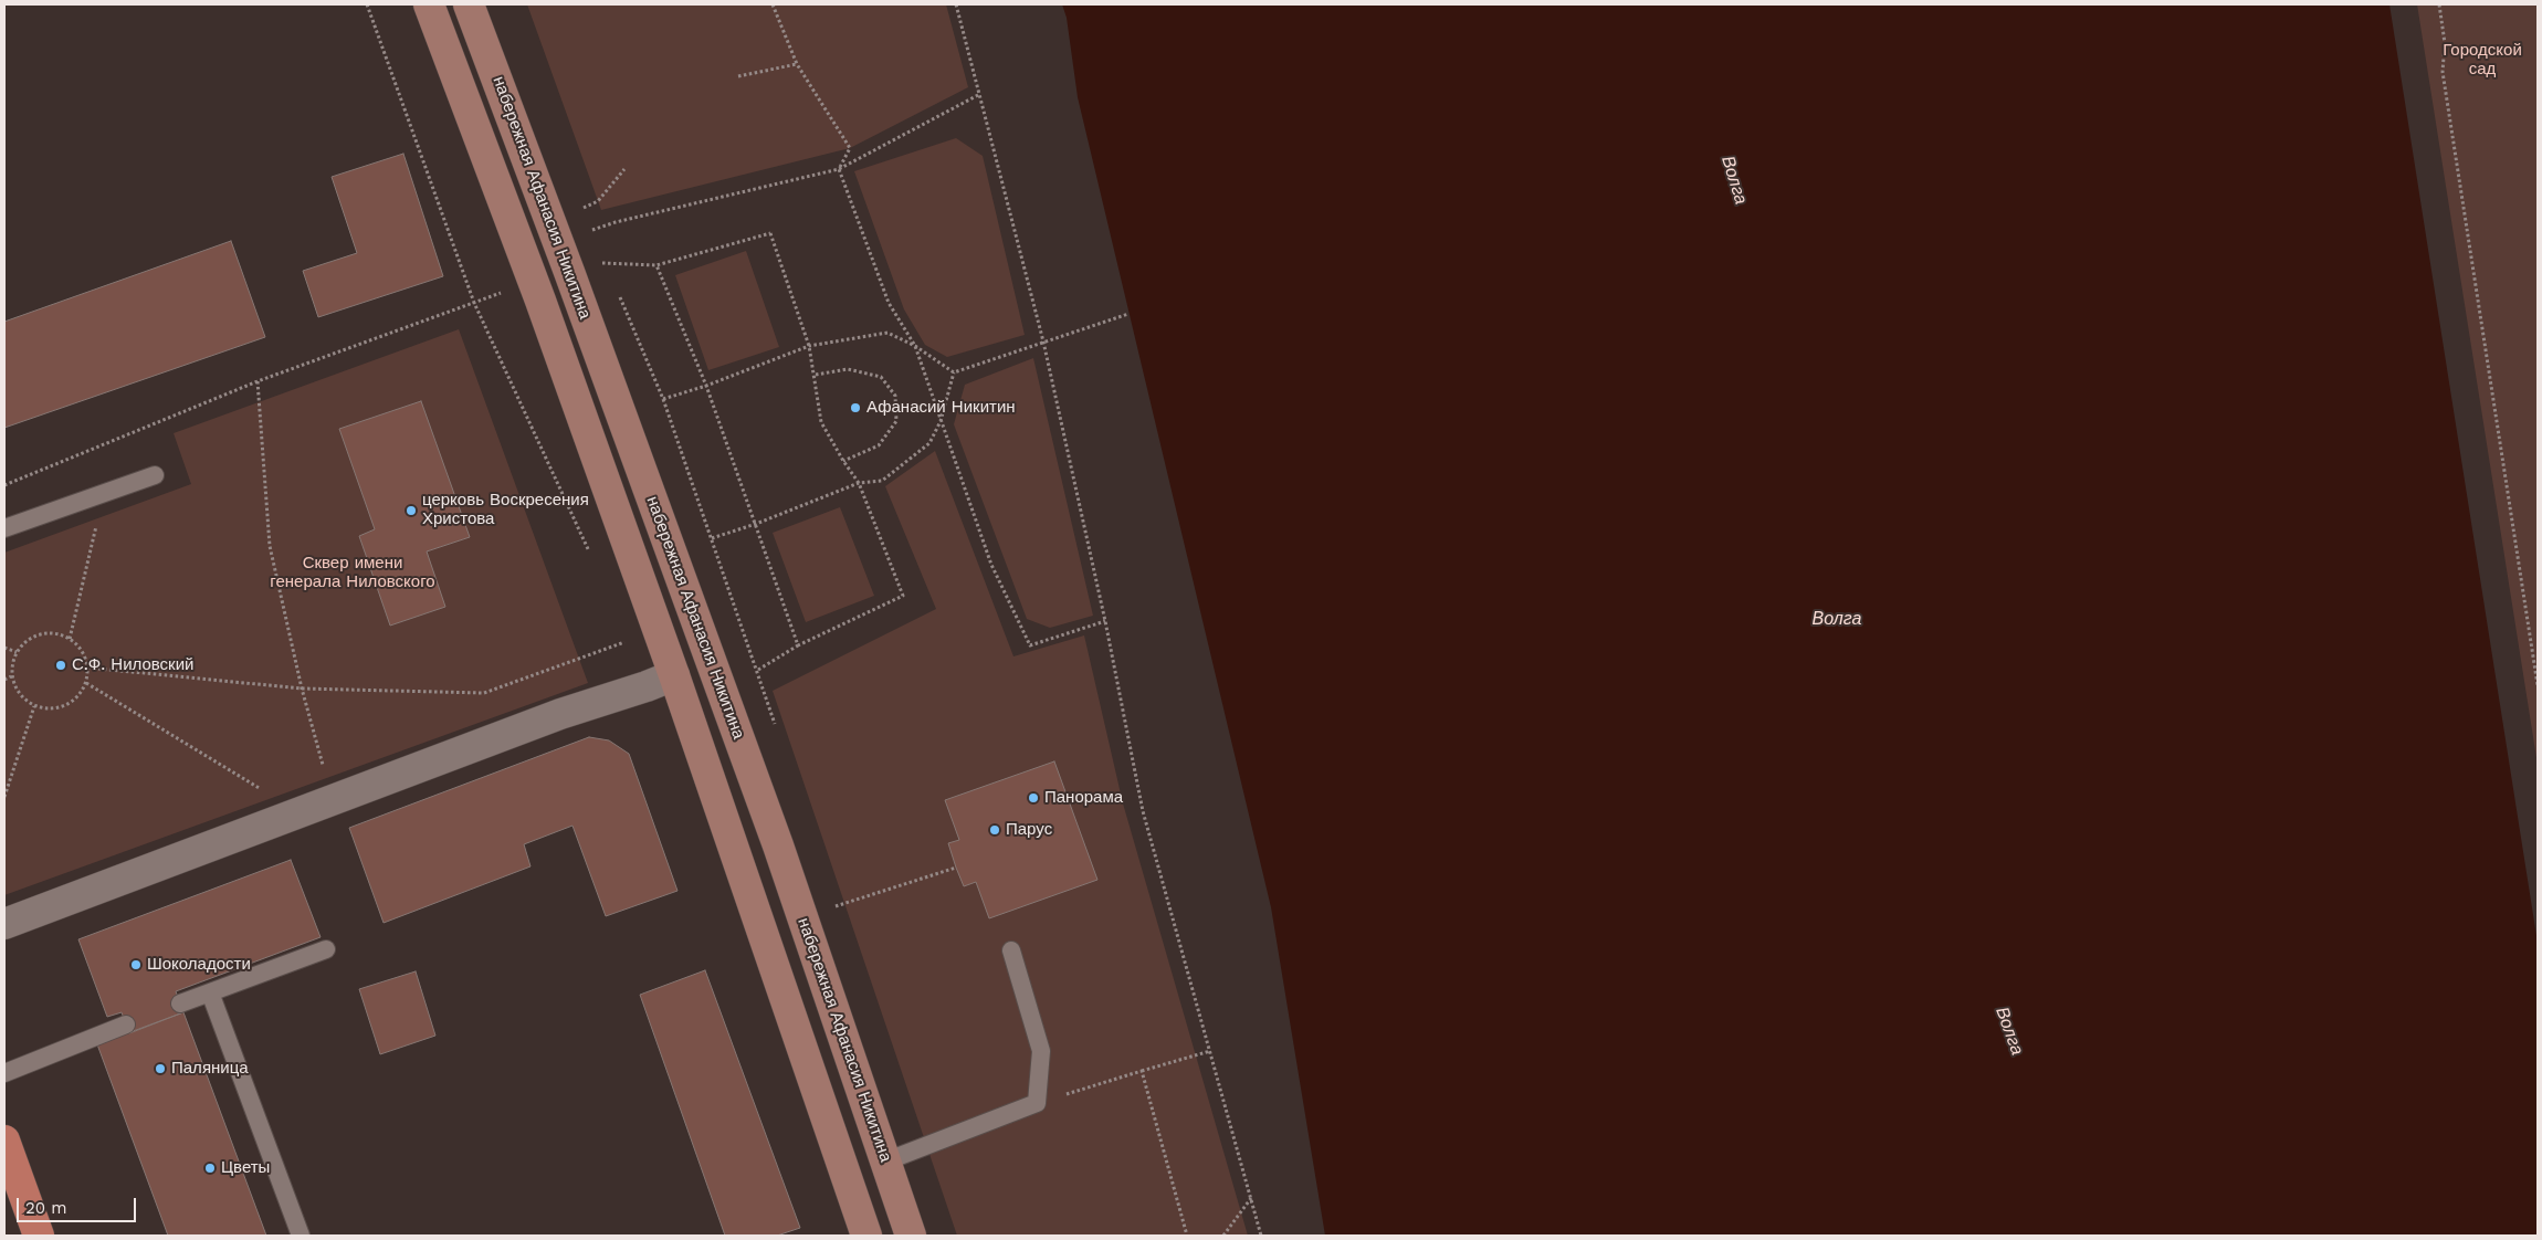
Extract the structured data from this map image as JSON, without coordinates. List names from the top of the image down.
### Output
{
  "streets": {
    "main road": ["набережная Афанасия Никитина"]
  },
  "water": ["Волга"],
  "parks": ["Городской сад", "Сквер имени генерала Ниловского"],
  "places": [
    "Афанасий Никитин",
    "церковь Воскресения Христова",
    "С.Ф. Ниловский",
    "Панорама",
    "Парус",
    "Шоколадости",
    "Паляница",
    "Цветы"
  ],
  "scale_bar": "20 m"
}
